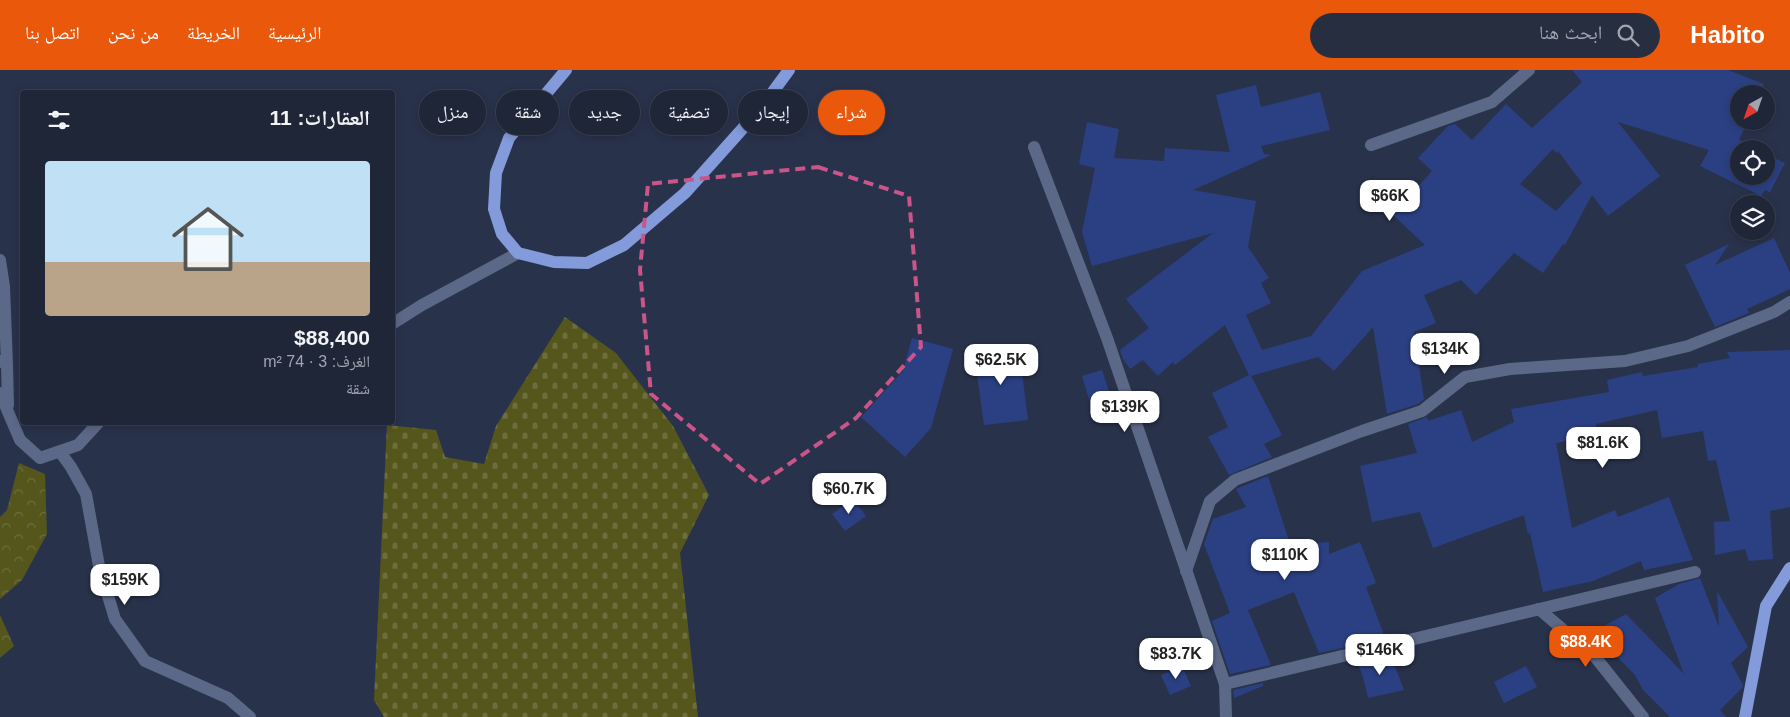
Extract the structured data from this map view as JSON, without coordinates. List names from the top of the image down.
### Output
{
  "north": "bottom left",
  "page": {
    "header": "Habito",
    "search": "ابحث هنا",
    "nav": [
      "الرئيسية",
      "الخريطة",
      "من نحن",
      "اتصل بنا"
    ],
    "chip": [
      "شراء",
      "إيجار",
      "تصفية",
      "جديد",
      "شقة",
      "منزل"
    ],
    "heading": "العقارات: 11",
    "list": [
      {
        "name": "$88,400",
        "note": "الغرف: 3 · 74 m² · شقة"
      }
    ],
    "price": [
      "$66K",
      "$134K",
      "$62.5K",
      "$139K",
      "$81.6K",
      "$60.7K",
      "$110K",
      "$159K",
      "$88.4K",
      "$146K",
      "$83.7K"
    ]
  }
}
